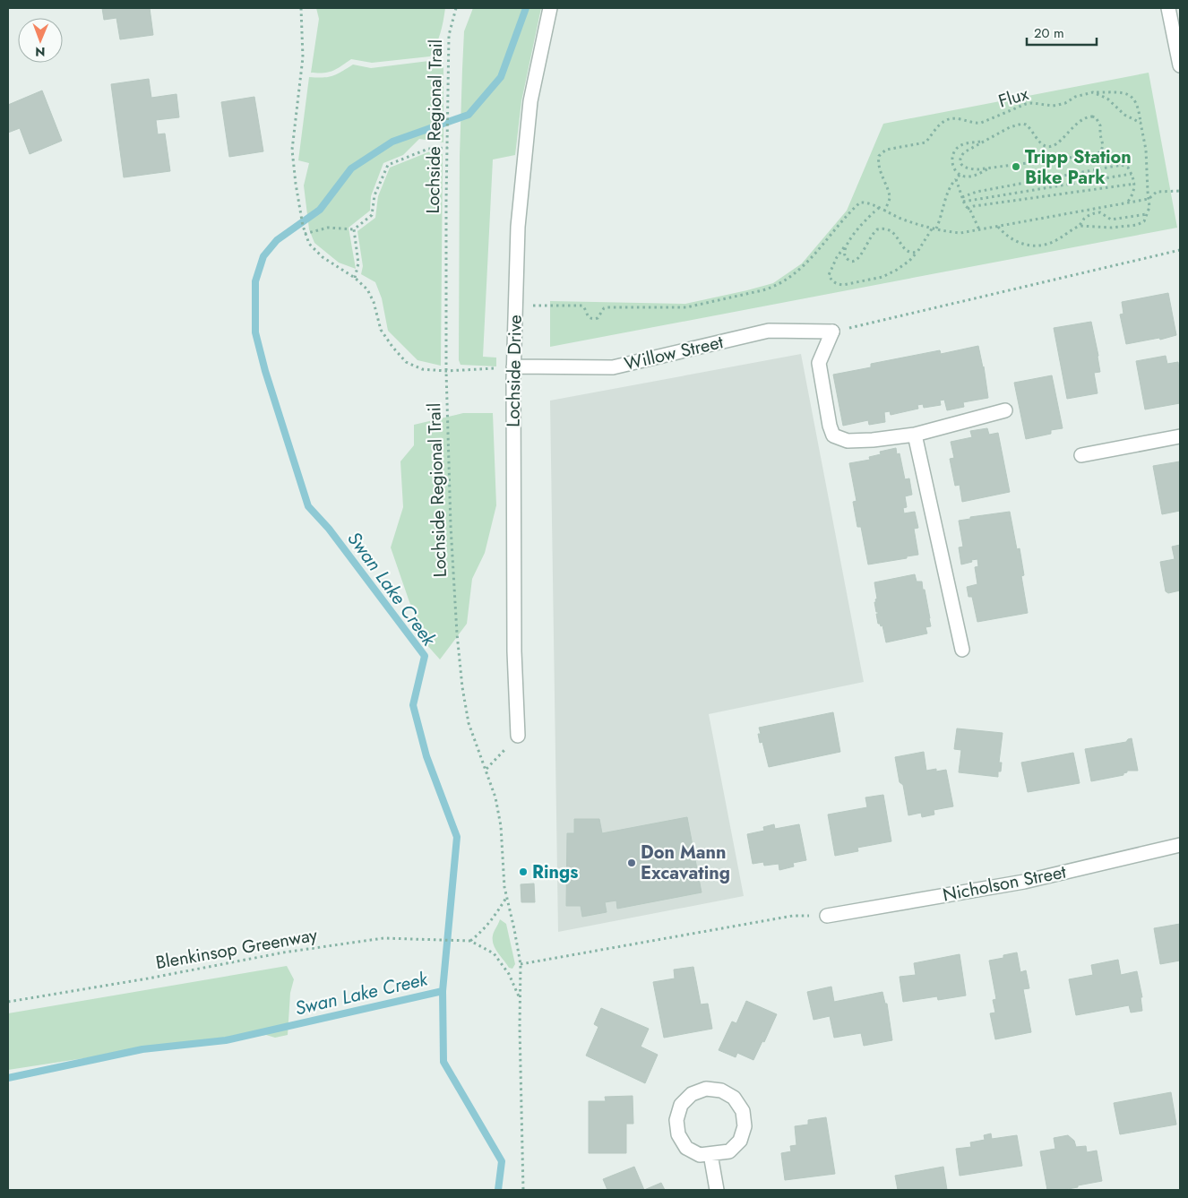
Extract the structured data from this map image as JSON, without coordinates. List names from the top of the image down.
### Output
{
  "streets": {
    "street": ["Willow Street", "Lochside Drive", "Nicholson Street"],
    "path": ["Flux", "Lochside Regional Trail", "Blenkinsop Greenway"]
  },
  "crossings": [
    ["Lochside Regional Trail", "Blenkinsop Greenway"],
    ["Willow Street", "Lochside Drive"]
  ],
  "water": ["Swan Lake Creek"],
  "places": ["Tripp Station Bike Park", "Don Mann Excavating", "Rings"],
  "scale_bar": "20 m",
  "north": "bottom"
}
